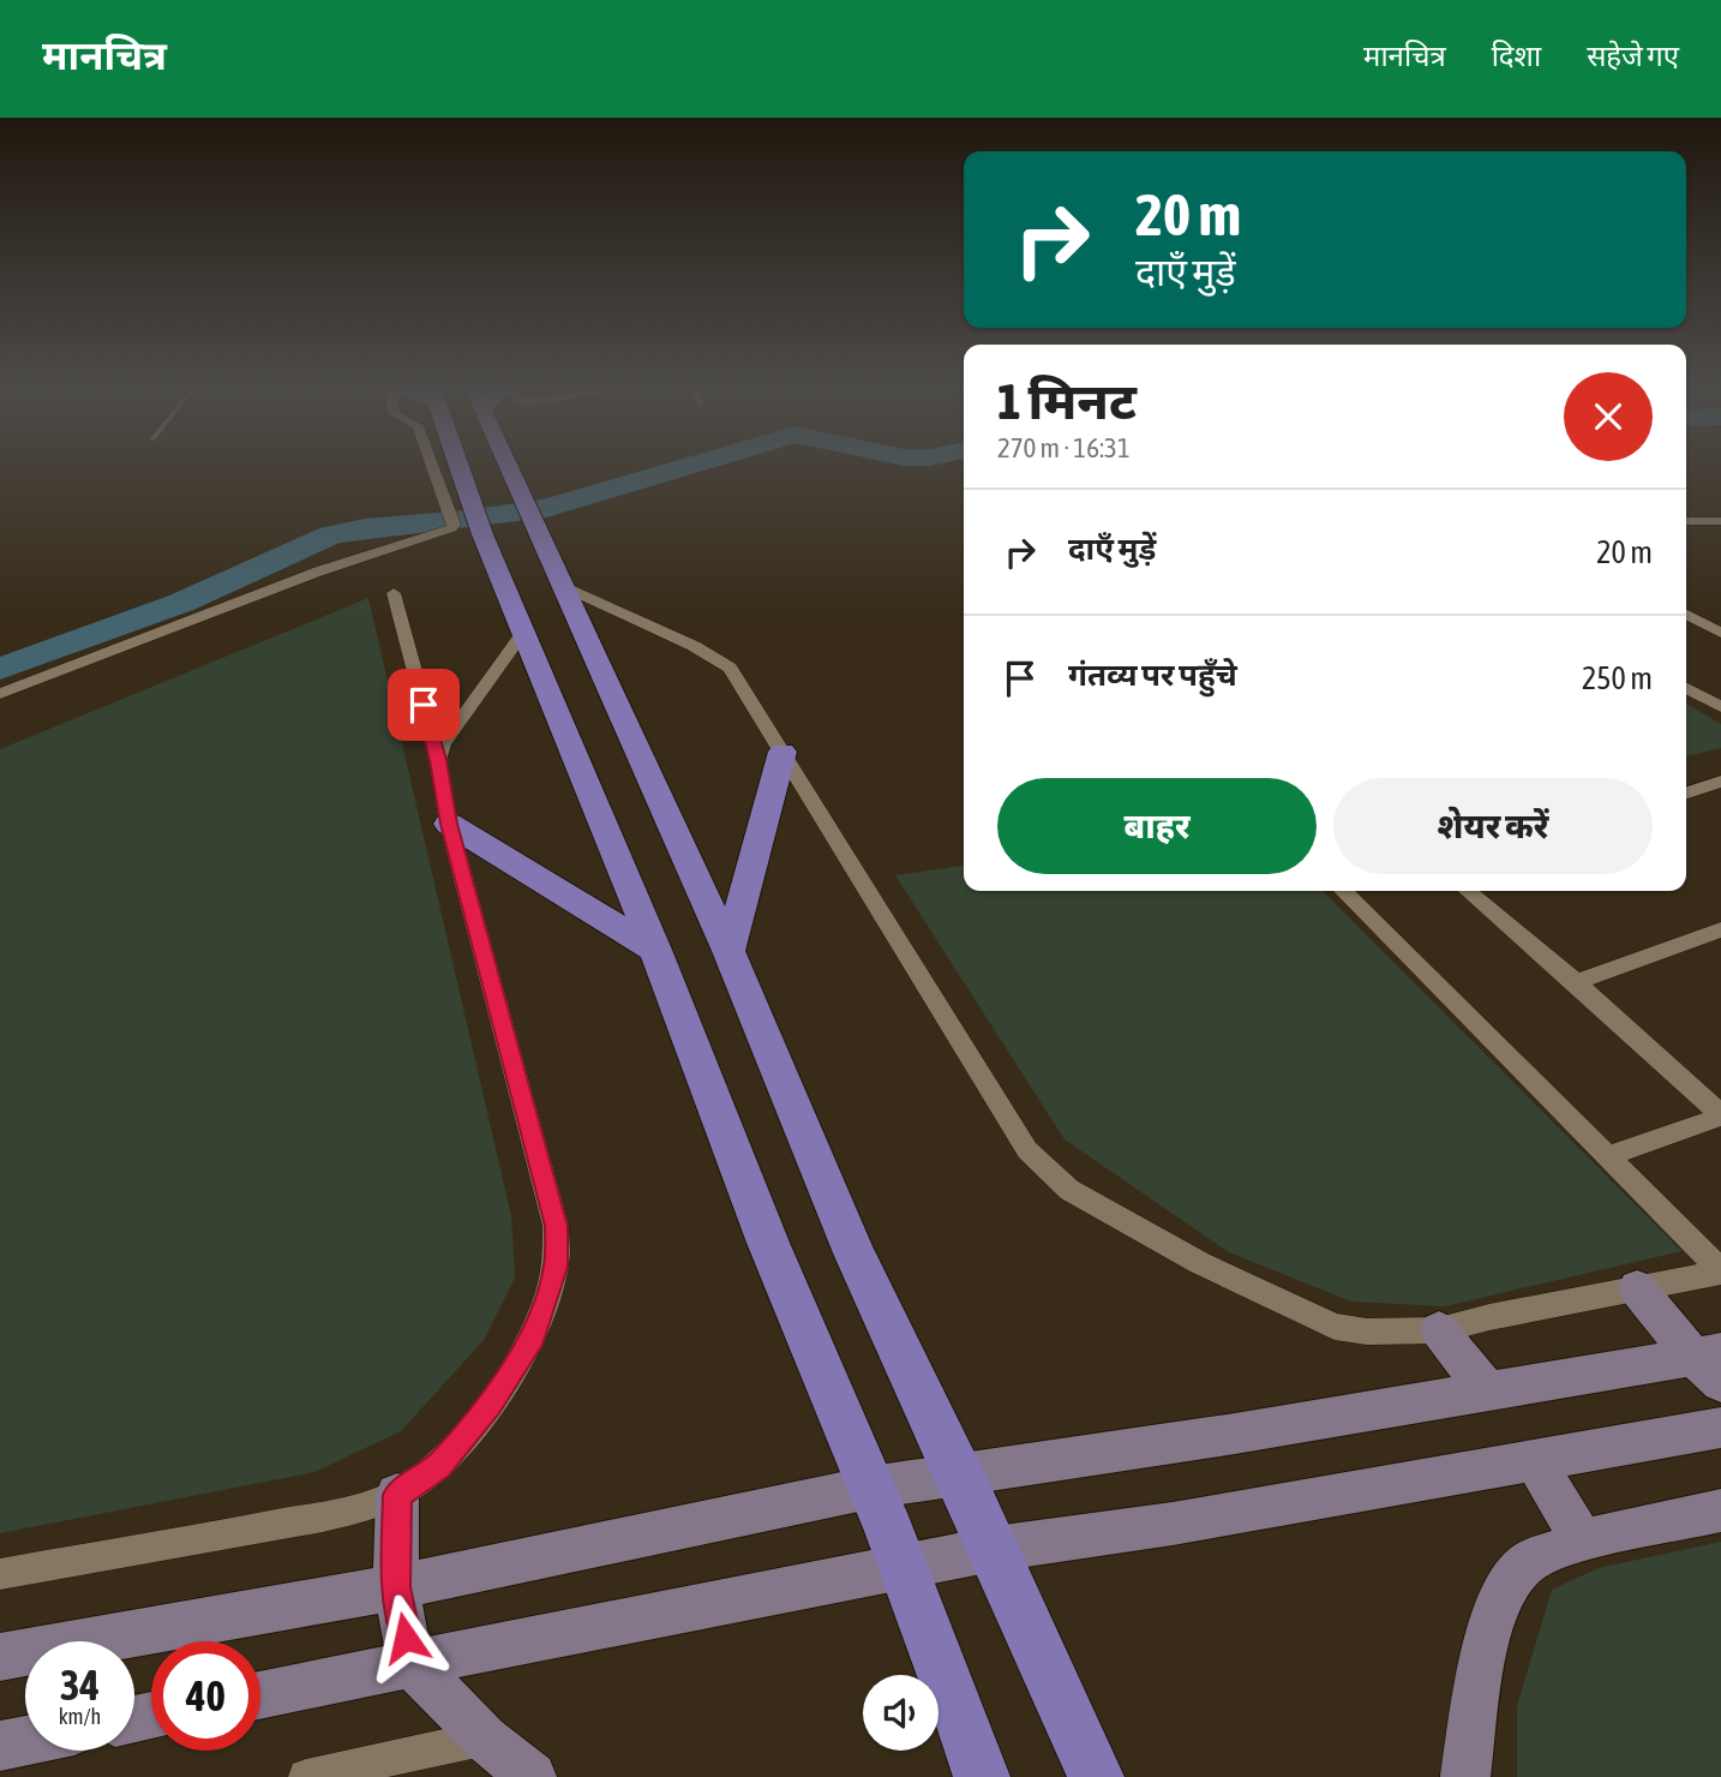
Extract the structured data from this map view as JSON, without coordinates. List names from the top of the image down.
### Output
{
  "page": {
    "header": "मानचित्र",
    "nav": ["मानचित्र", "दिशा", "सहेजे गए"],
    "turn": ["20 m", "दाएँ मुड़ें"],
    "heading": ["1 मिनट", "270 m · 16:31"],
    "list": [
      {
        "name": "दाएँ मुड़ें",
        "value": "20 m"
      },
      {
        "name": "गंतव्य पर पहुँचे",
        "value": "250 m"
      }
    ],
    "buttons": ["बाहर", "शेयर करें"],
    "speed": "34 km/h",
    "limit": "40"
  }
}
